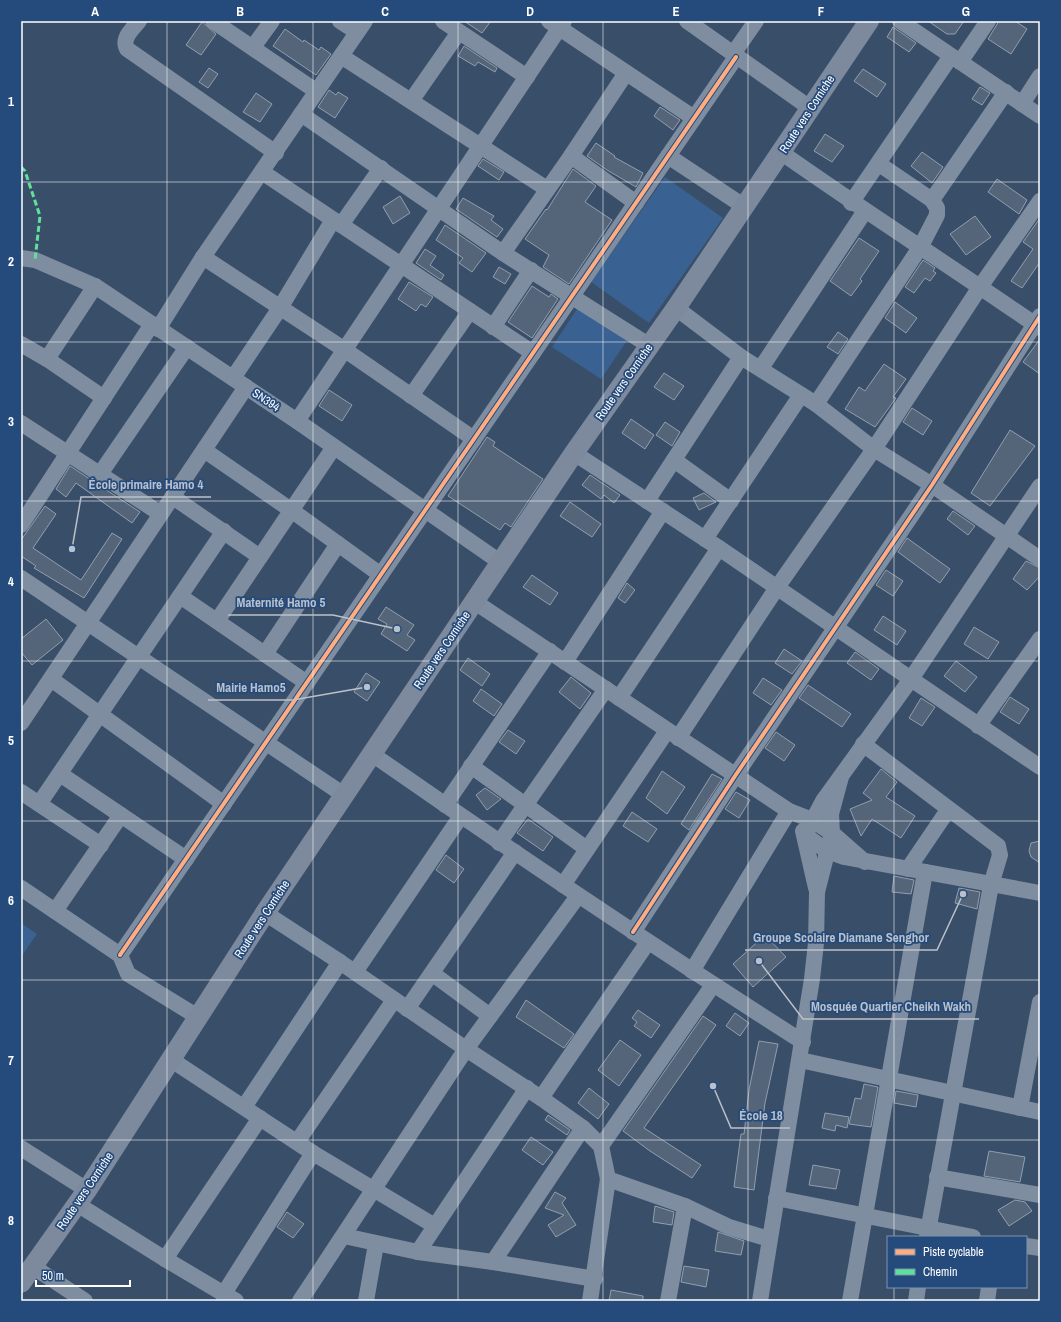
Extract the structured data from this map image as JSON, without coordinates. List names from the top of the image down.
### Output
{
  "streets": {
    "main road": ["Route vers Corniche"],
    "street": ["SN394"]
  },
  "crossings": [
    ["Route vers Corniche", "SN394"]
  ],
  "places": [
    "École primaire Hamo 4",
    "Maternité Hamo 5",
    "Mairie Hamo5",
    "Groupe Scolaire Diamane Senghor",
    "Mosquée Quartier Cheikh Wakh",
    "École 18"
  ],
  "legend": ["Piste cyclable", "Chemin"],
  "scale_bar": "50 m",
  "grid": {
    "columns": [
      "A",
      "B",
      "C",
      "D",
      "E",
      "F",
      "G"
    ],
    "rows": [
      "1",
      "2",
      "3",
      "4",
      "5",
      "6",
      "7",
      "8"
    ]
  }
}
